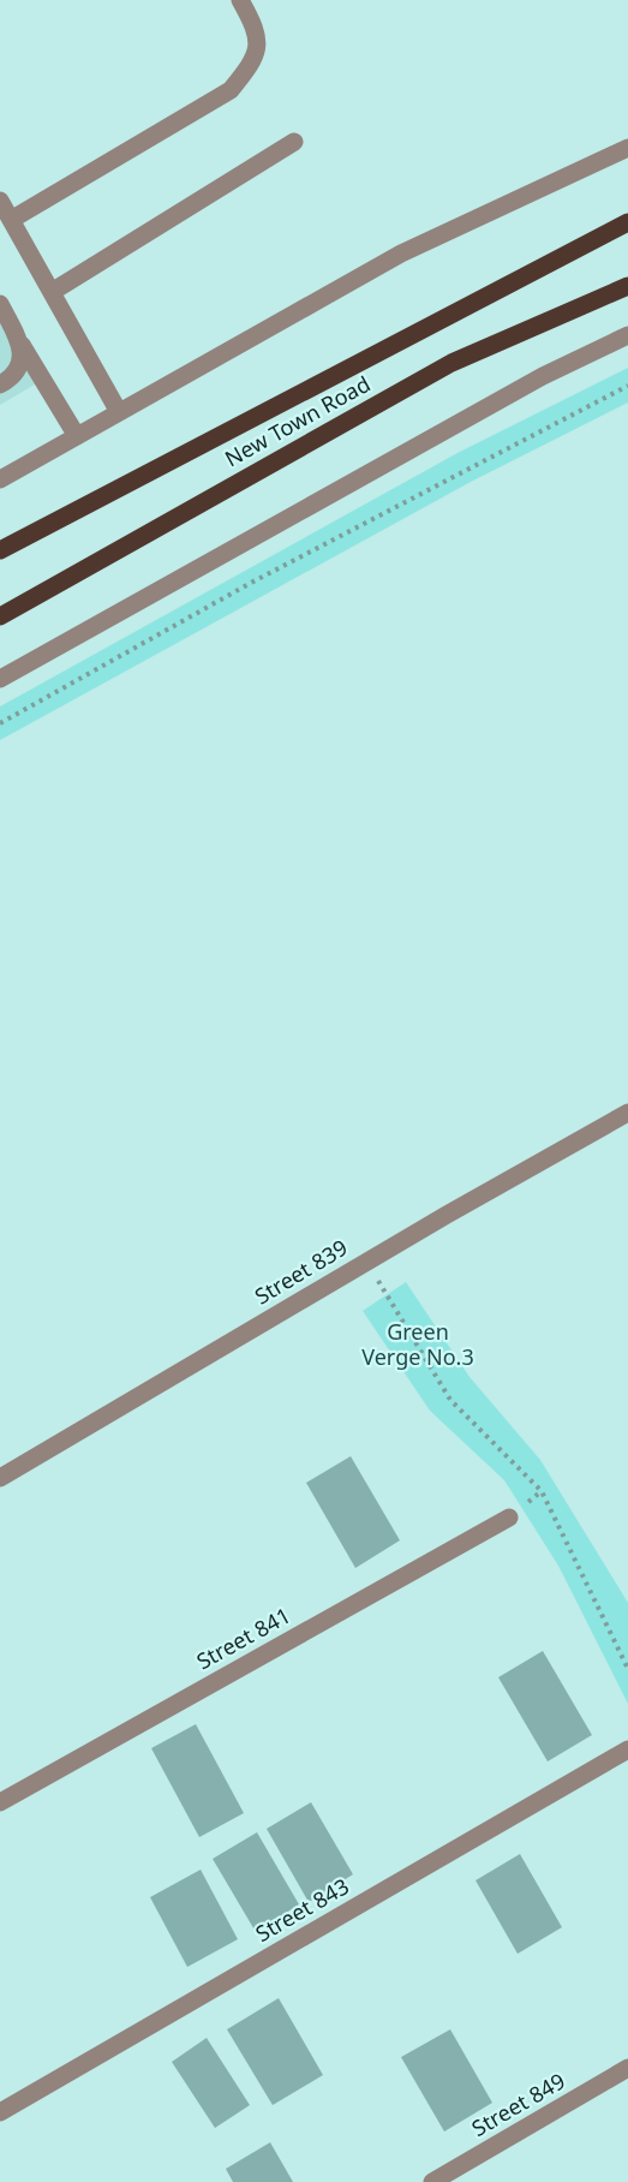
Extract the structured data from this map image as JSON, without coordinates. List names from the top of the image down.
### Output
{
  "streets": {
    "main road": ["New Town Road"],
    "street": [
      "Street 839",
      "Street 841",
      "Street 843",
      "Street 849"
    ]
  },
  "parks": ["Green Verge No.3"]
}
